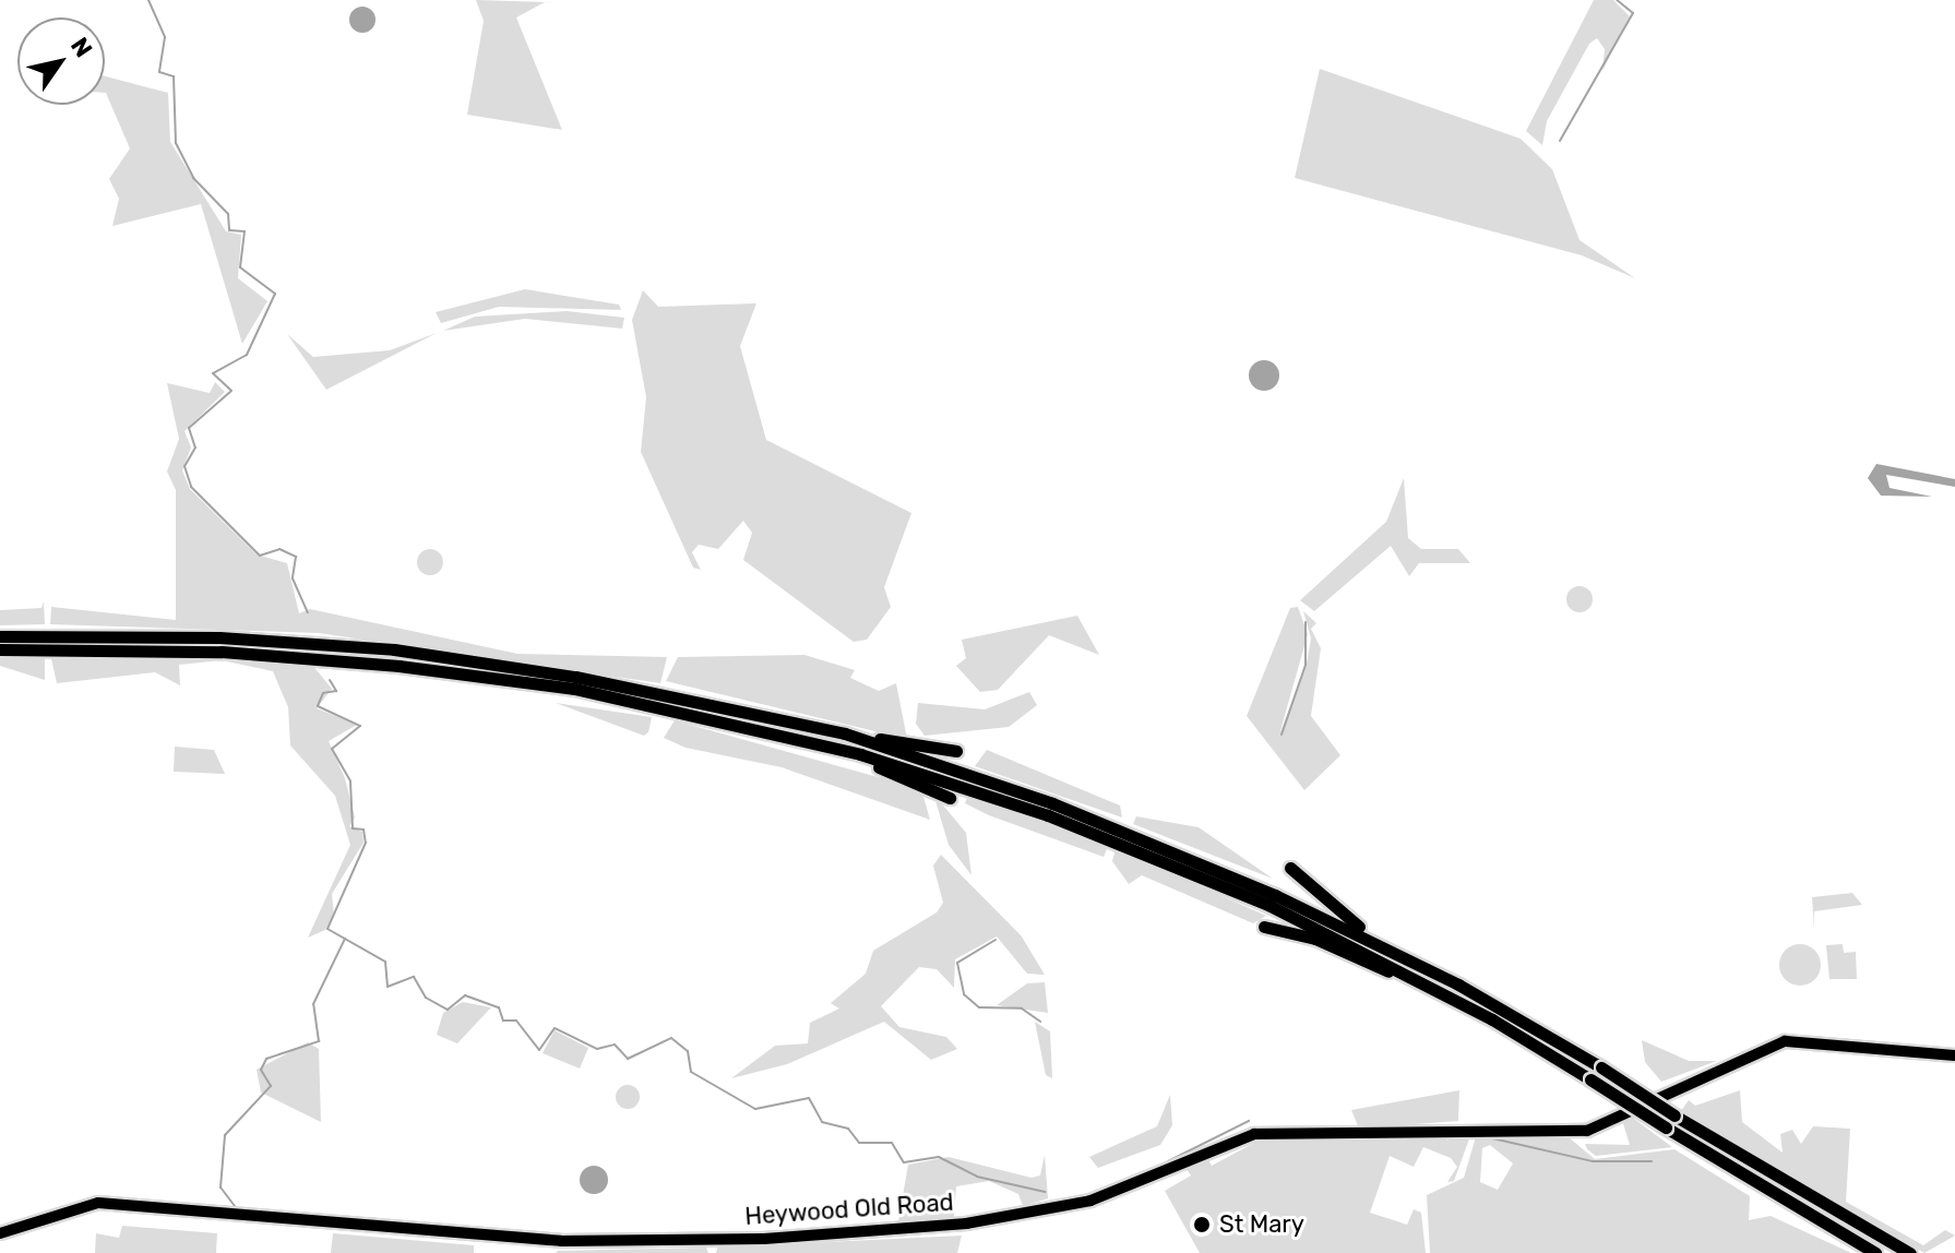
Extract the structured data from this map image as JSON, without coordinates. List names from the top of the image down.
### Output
{
  "streets": {
    "main road": ["Heywood Old Road"]
  },
  "places": ["St Mary"],
  "north": "top right"
}
